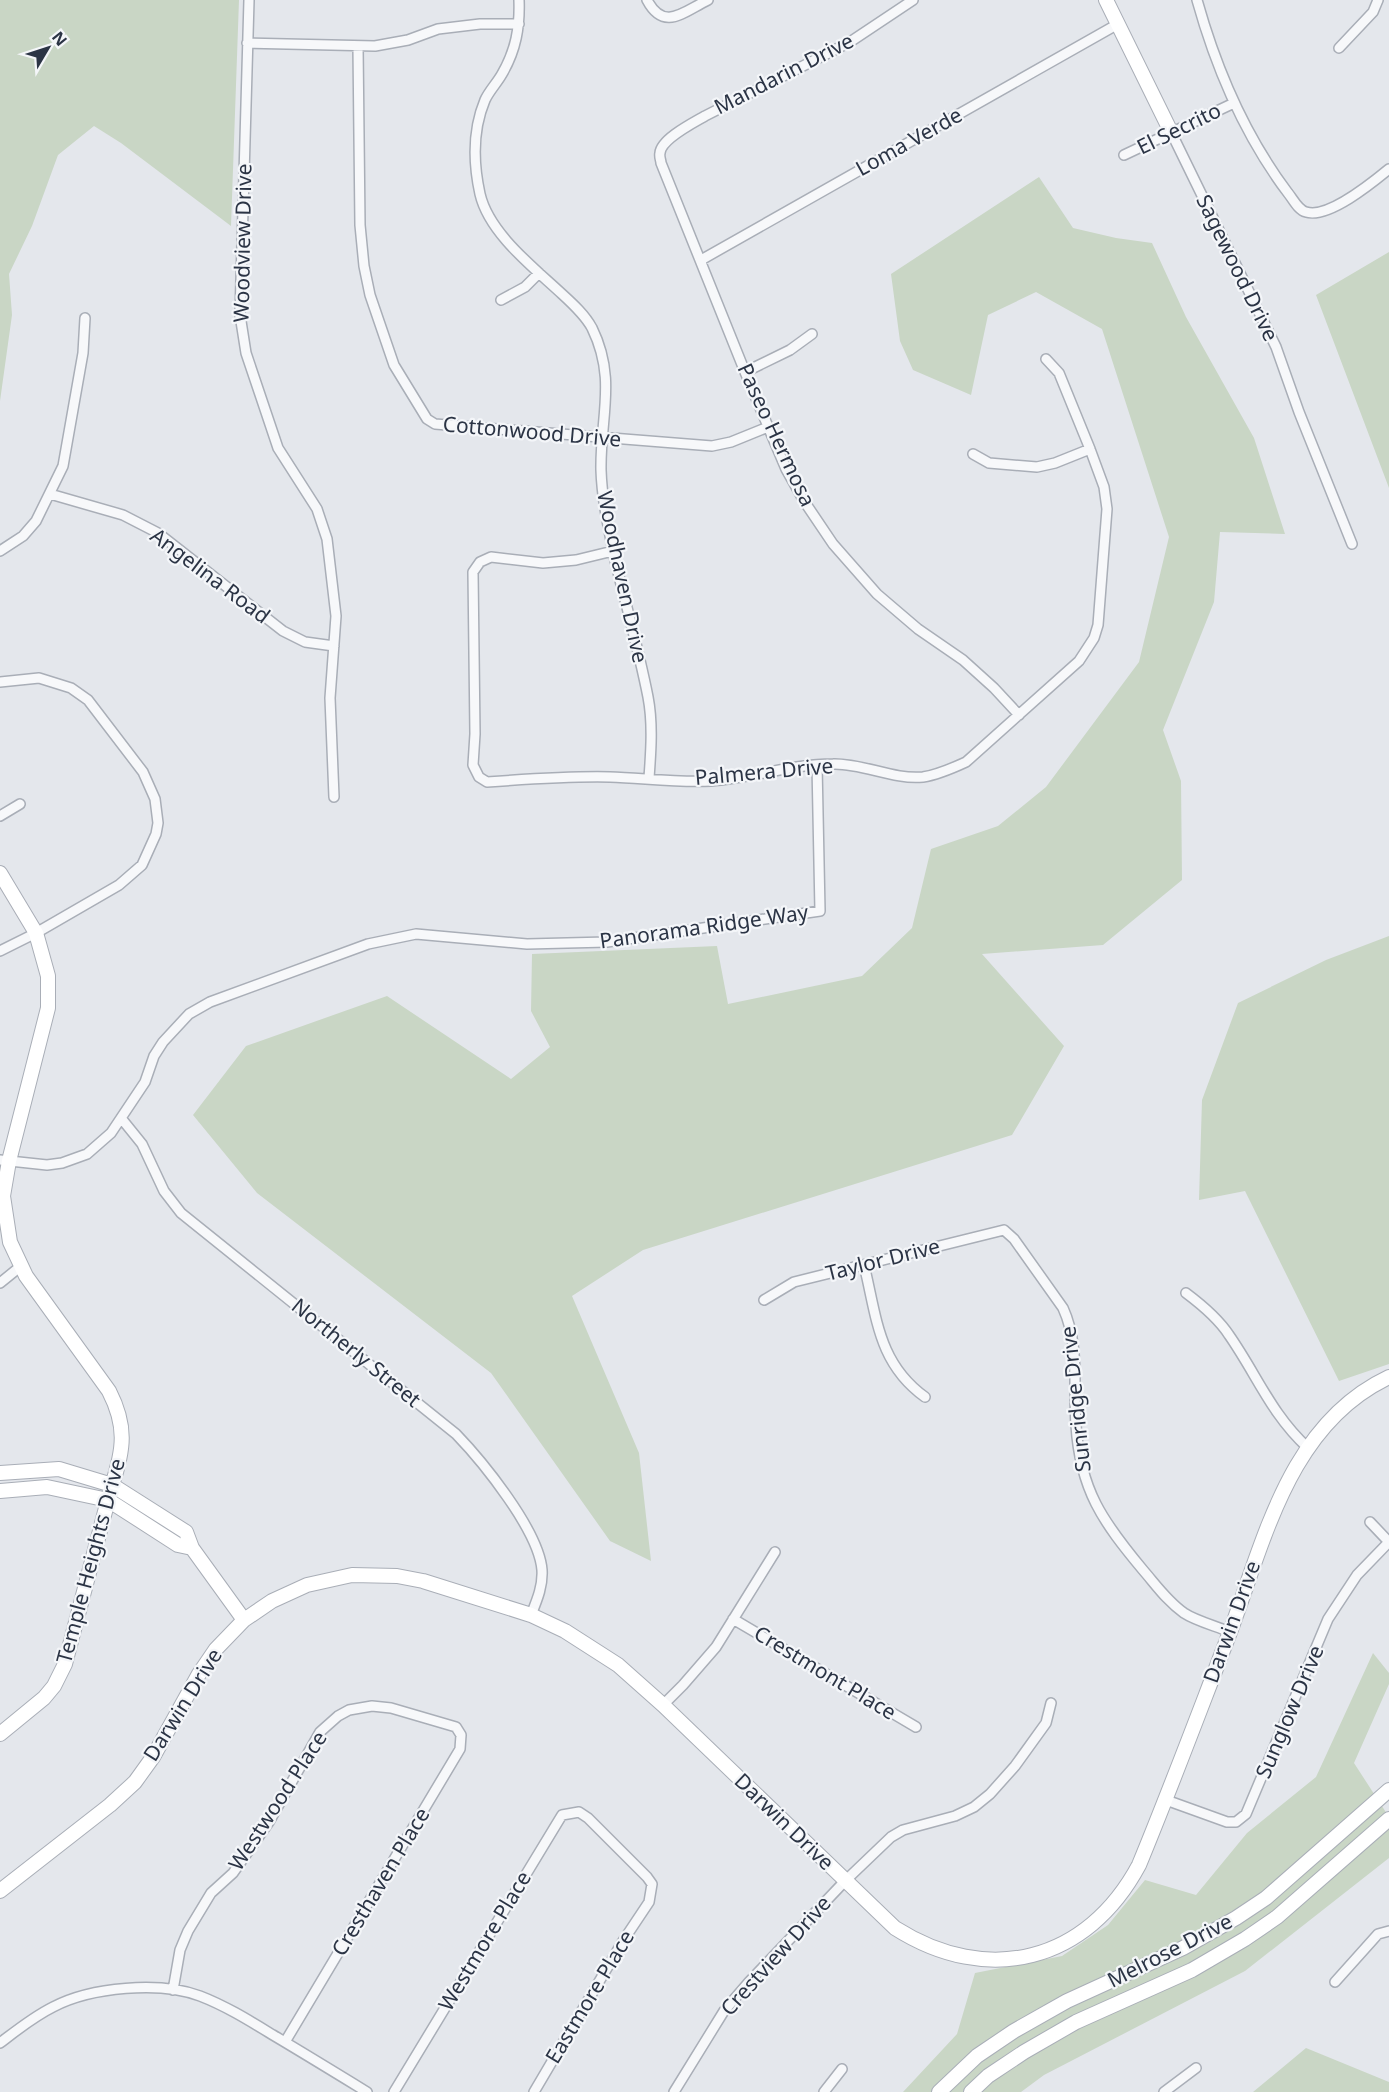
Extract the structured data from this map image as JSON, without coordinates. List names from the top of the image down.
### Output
{
  "streets": {
    "street": [
      "Mandarin Drive",
      "El Secrito",
      "Loma Verde",
      "Woodview Drive",
      "Sagewood Drive",
      "Cottonwood Drive",
      "Paseo Hermosa",
      "Angelina Road",
      "Woodhaven Drive",
      "Palmera Drive",
      "Panorama Ridge Way",
      "Taylor Drive",
      "Northerly Street",
      "Sunridge Drive",
      "Temple Heights Drive",
      "Darwin Drive",
      "Crestmont Place",
      "Sunglow Drive",
      "Westwood Place",
      "Cresthaven Place",
      "Westmore Place",
      "Melrose Drive",
      "Crestview Drive",
      "Eastmore Place"
    ]
  },
  "crossings": [
    ["Mandarin Drive", "Paseo Hermosa"],
    ["El Secrito", "Sagewood Drive"],
    ["Loma Verde", "Sagewood Drive"],
    ["Loma Verde", "Paseo Hermosa"],
    ["Woodview Drive", "Angelina Road"],
    ["Cottonwood Drive", "Paseo Hermosa"],
    ["Cottonwood Drive", "Woodhaven Drive"],
    ["Paseo Hermosa", "Palmera Drive"],
    ["Woodhaven Drive", "Palmera Drive"],
    ["Palmera Drive", "Panorama Ridge Way"],
    ["Panorama Ridge Way", "Northerly Street"],
    ["Taylor Drive", "Sunridge Drive"],
    ["Northerly Street", "Darwin Drive"],
    ["Sunridge Drive", "Darwin Drive"],
    ["Darwin Drive", "Sunglow Drive"],
    ["Darwin Drive", "Crestview Drive"],
    ["Westwood Place", "Cresthaven Place"],
    ["Westmore Place", "Eastmore Place"]
  ],
  "north": "top right"
}
